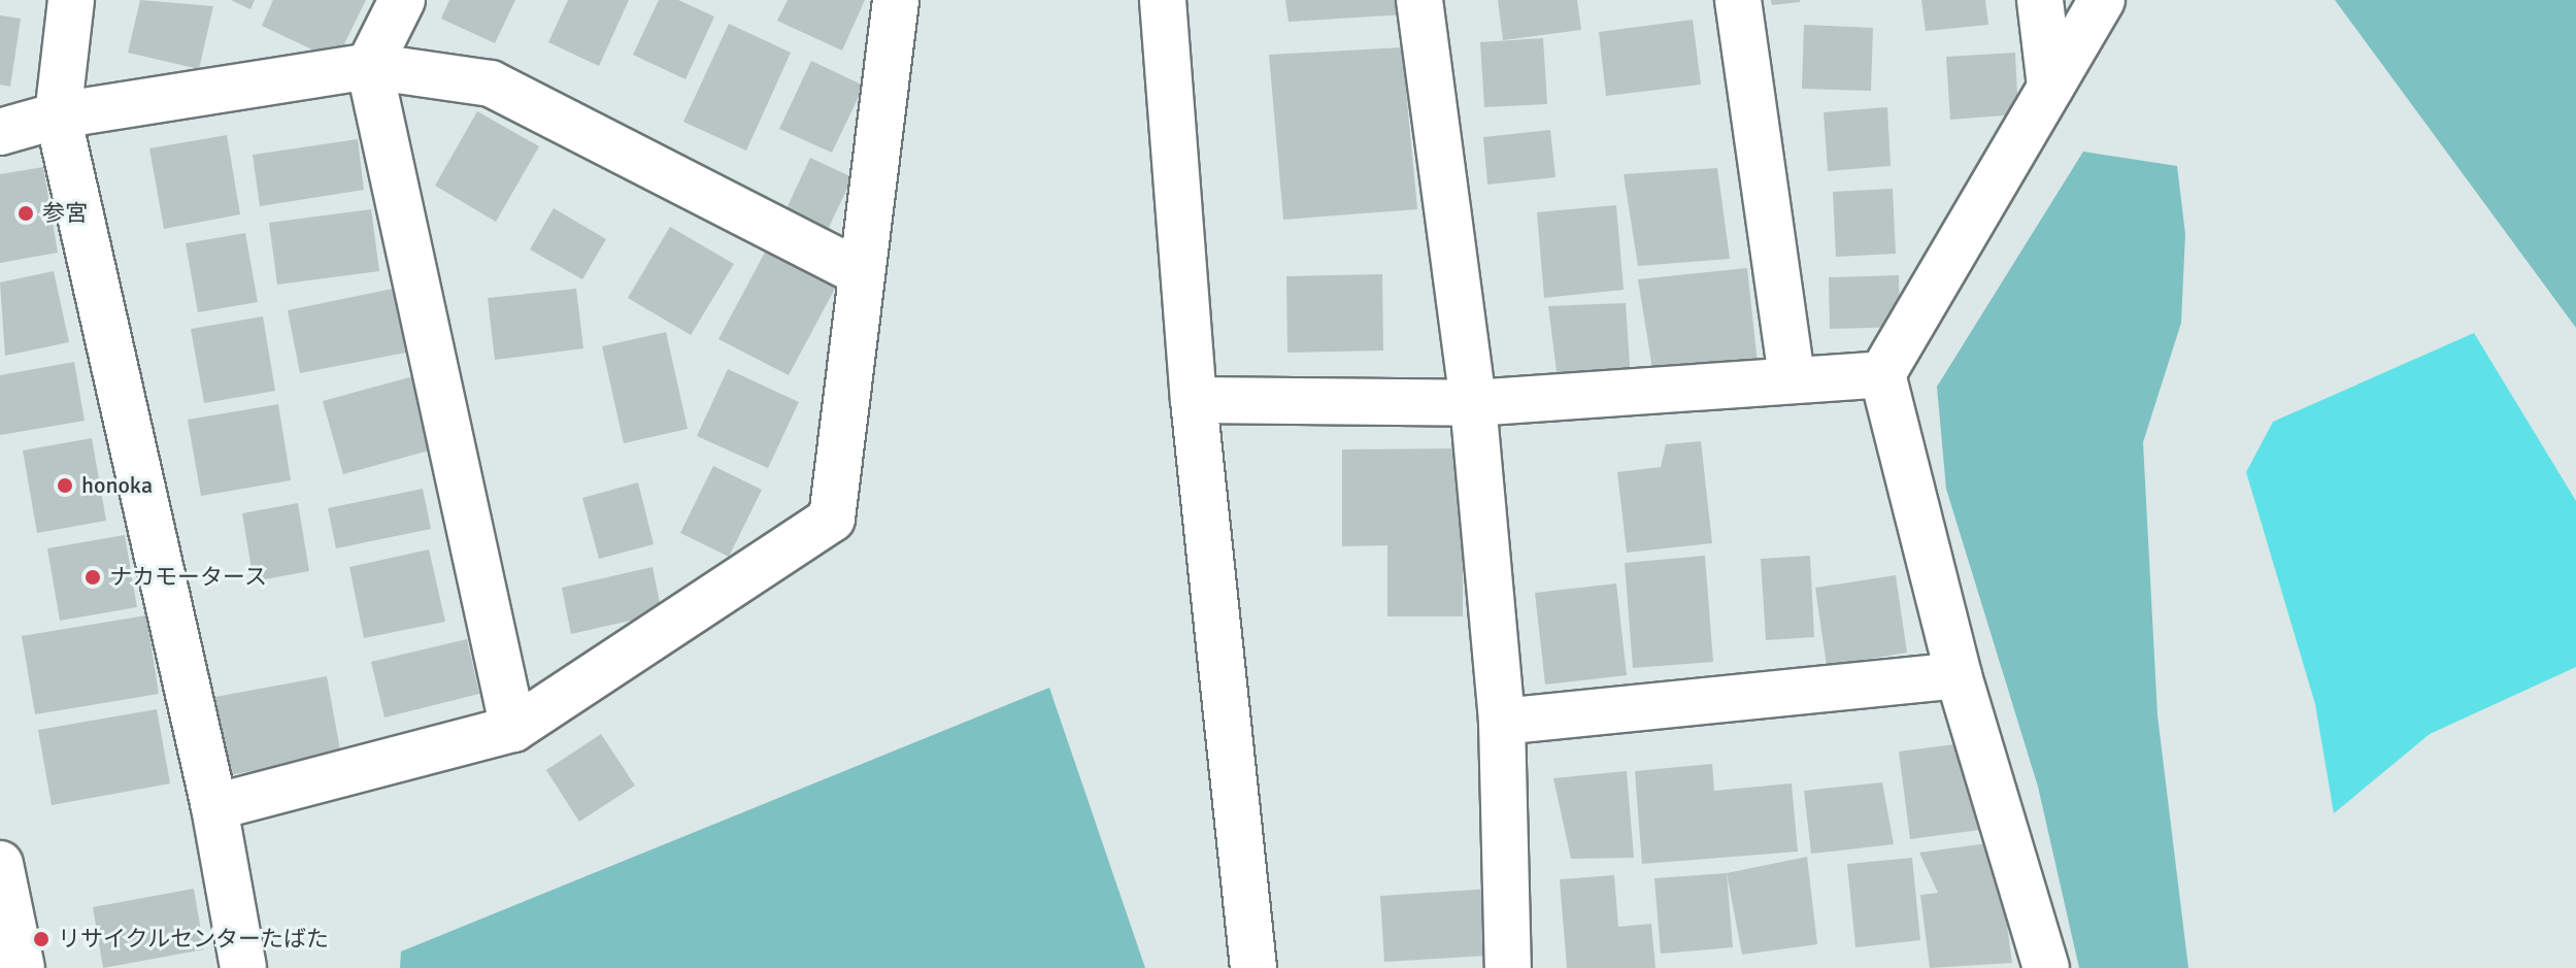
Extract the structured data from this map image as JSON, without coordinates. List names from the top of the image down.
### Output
{
  "places": [
    "参宮",
    "honoka",
    "ナカモータース",
    "リサイクルセンターたばた"
  ]
}
